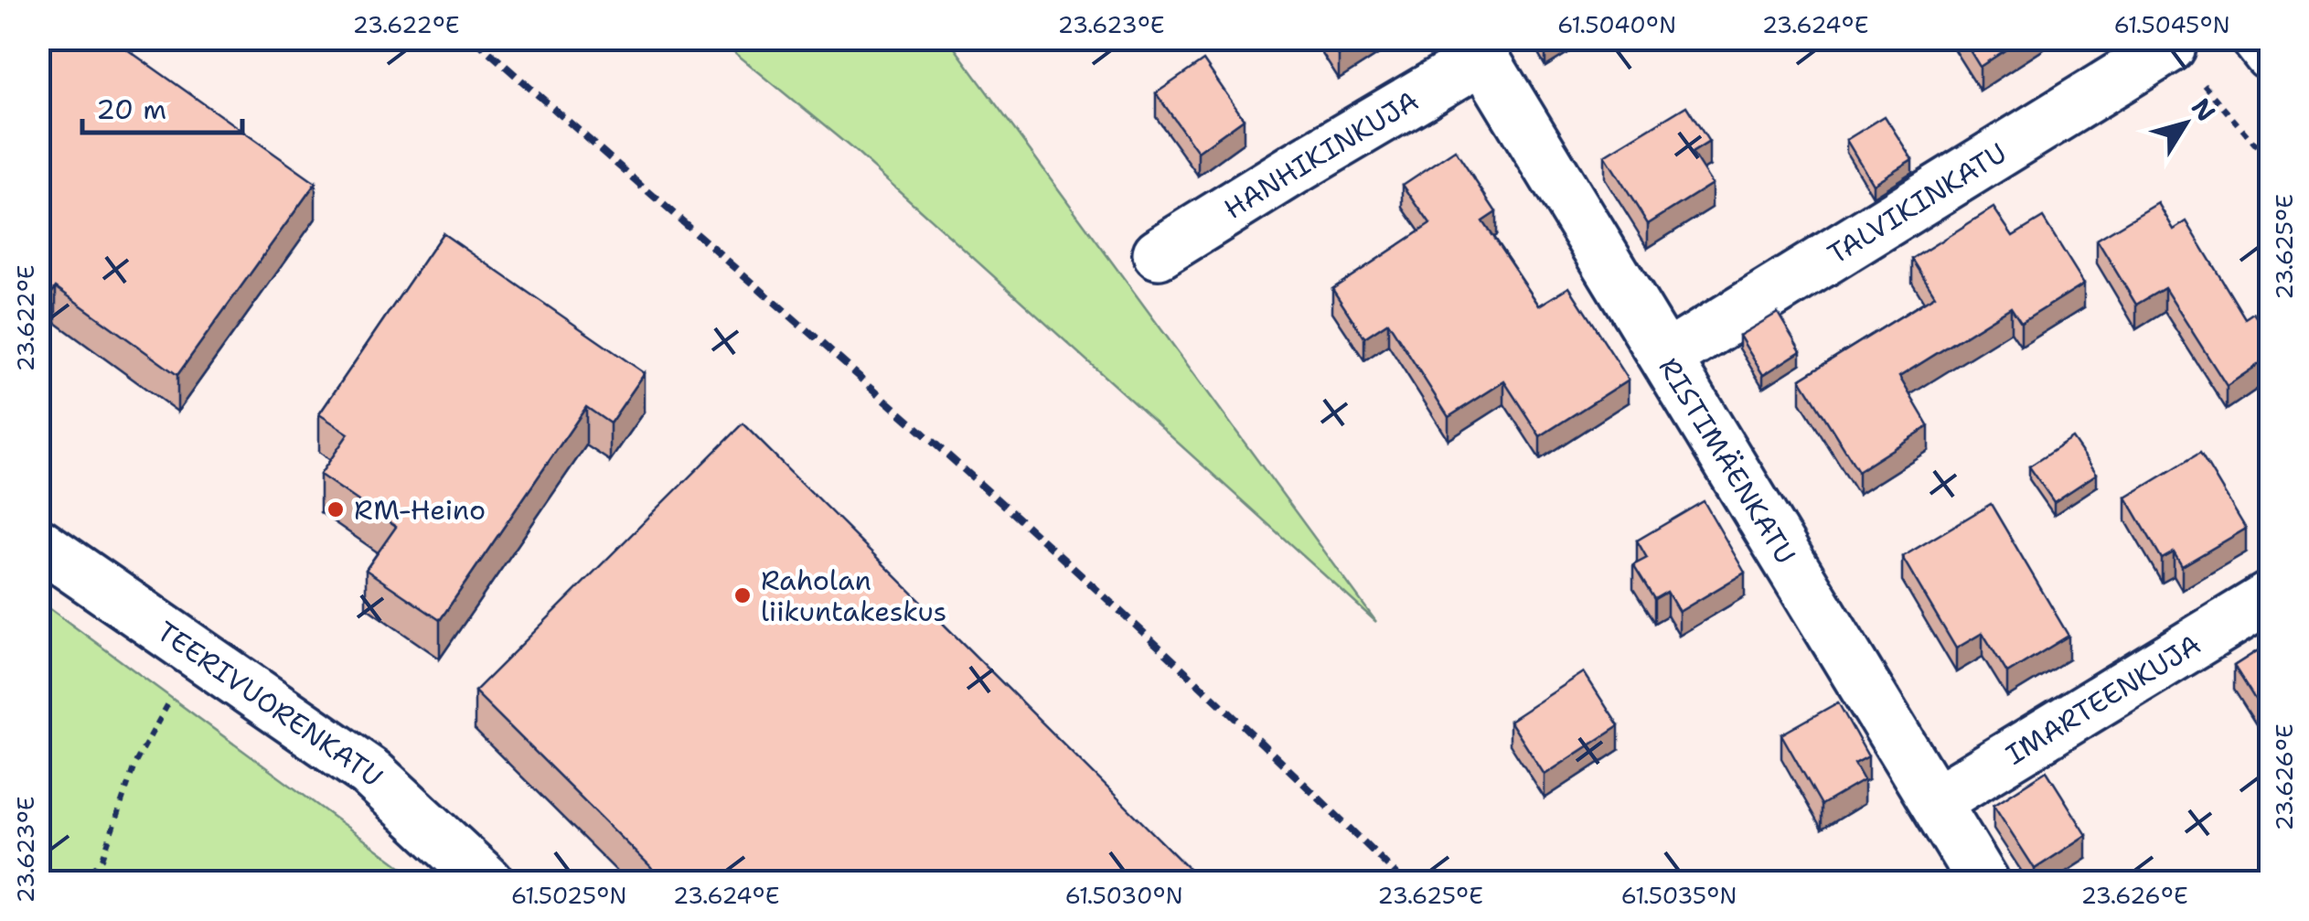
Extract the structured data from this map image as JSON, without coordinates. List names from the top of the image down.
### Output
{
  "streets": {
    "street": [
      "HANHIKINKUJA",
      "TALVIKINKATU",
      "RISTIMÄENKATU",
      "IMARTEENKUJA",
      "TEERIVUORENKATU"
    ]
  },
  "crossings": [
    ["HANHIKINKUJA", "RISTIMÄENKATU"],
    ["TALVIKINKATU", "RISTIMÄENKATU"],
    ["RISTIMÄENKATU", "IMARTEENKUJA"]
  ],
  "places": ["RM-Heino", "Raholan liikuntakeskus"],
  "scale_bar": "20 m",
  "north": "top right",
  "coordinates": [
    "23.622°E",
    "23.623°E",
    "61.5040°N",
    "23.624°E",
    "61.5045°N",
    "23.625°E",
    "23.626°E",
    "61.5025°N",
    "61.5030°N",
    "61.5035°N"
  ]
}
